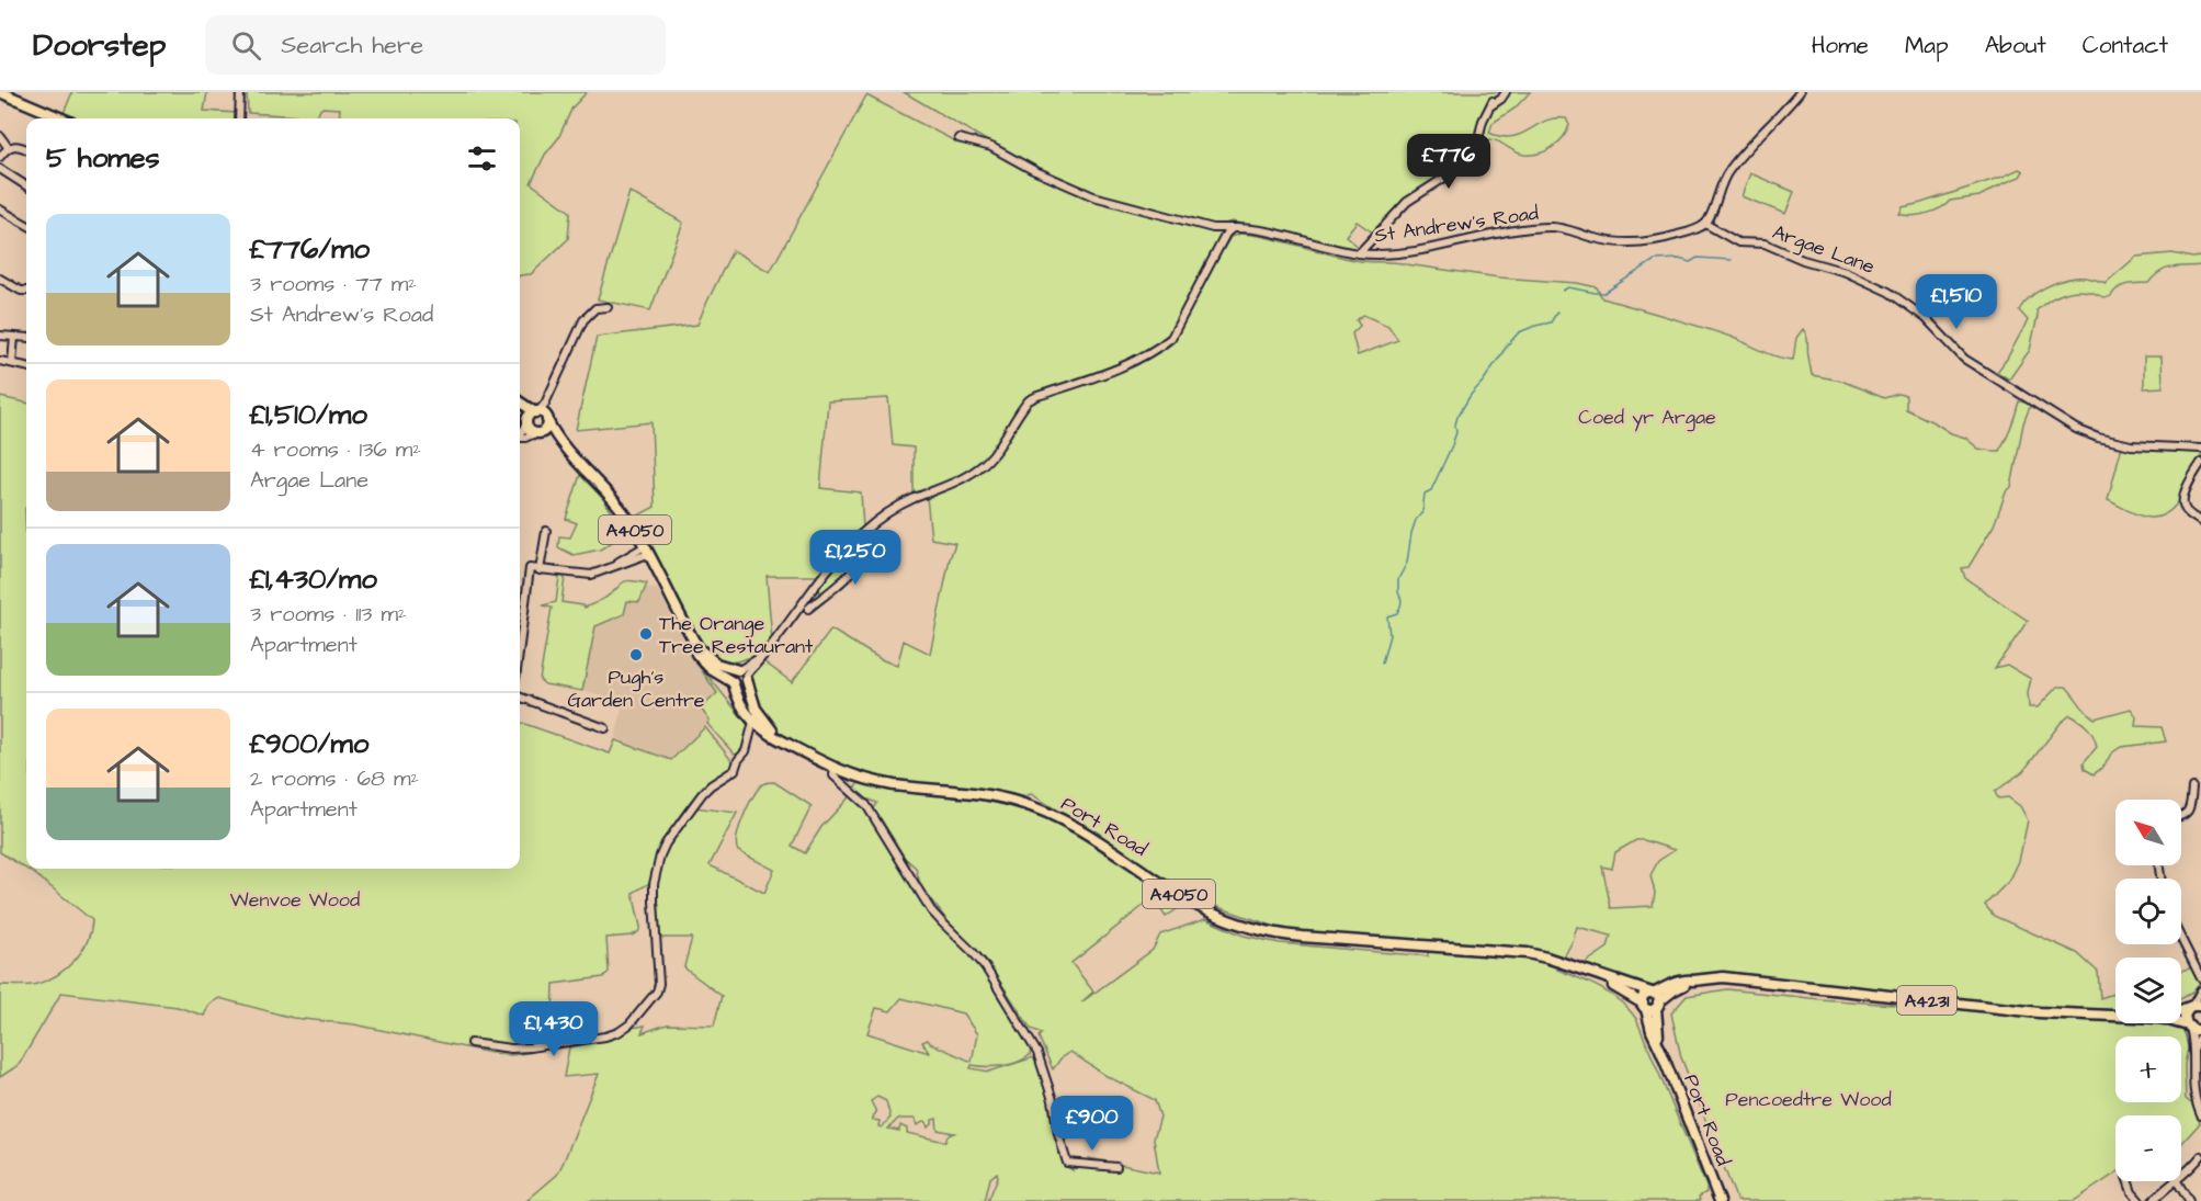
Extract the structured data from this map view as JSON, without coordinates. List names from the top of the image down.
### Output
{
  "streets": {
    "main road": ["A4050", "Port Road", "A4231"],
    "street": ["St Andrew's Road", "Argae Lane"]
  },
  "crossings": [
    ["St Andrew's Road", "Argae Lane"],
    ["A4050", "Port Road"],
    ["Port Road", "A4231"]
  ],
  "parks": ["Coed yr Argae", "Wenvoe Wood", "Pencoedtre Wood"],
  "places": ["The Orange Tree Restaurant", "Pugh's Garden Centre"],
  "north": "top left",
  "page": {
    "header": "Doorstep",
    "search": "Search here",
    "nav": [
      "Home",
      "Map",
      "About",
      "Contact"
    ],
    "heading": "5 homes",
    "price": [
      "£776",
      "£1,510",
      "£1,250",
      "£1,430",
      "£900"
    ],
    "list": [
      {
        "name": "£776/mo",
        "note": "3 rooms · 77 m² · St Andrew's Road"
      },
      {
        "name": "£1,510/mo",
        "note": "4 rooms · 136 m² · Argae Lane"
      },
      {
        "name": "£1,430/mo",
        "note": "3 rooms · 113 m² · Apartment"
      },
      {
        "name": "£900/mo",
        "note": "2 rooms · 68 m² · Apartment"
      }
    ],
    "map_buttons": ["+", "−"]
  }
}
